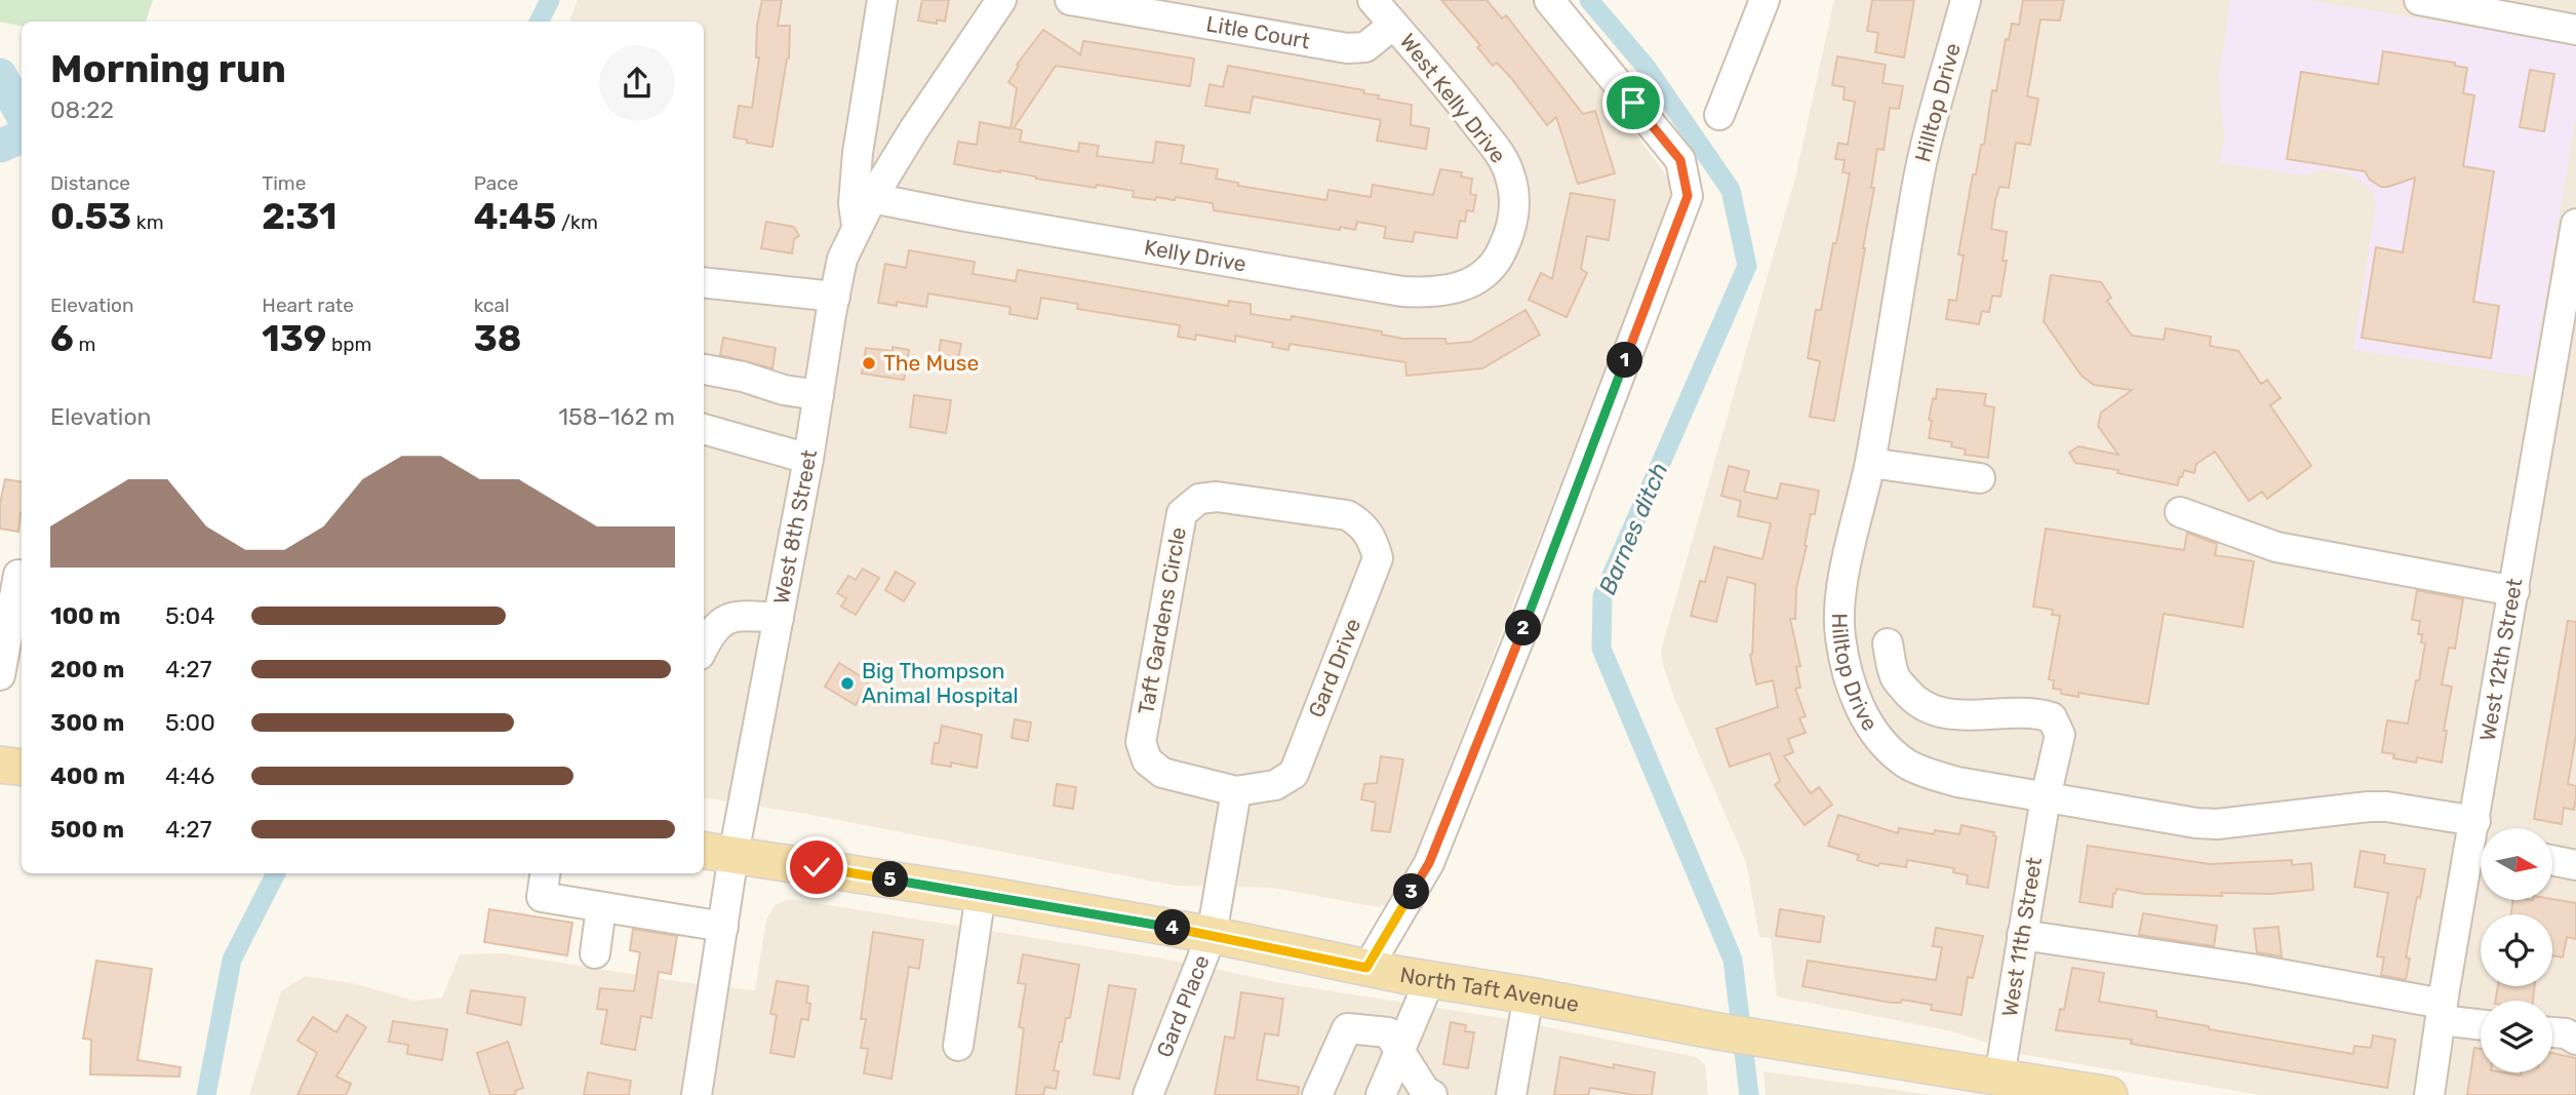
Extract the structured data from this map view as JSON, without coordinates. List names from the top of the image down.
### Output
{
  "streets": {
    "main road": ["North Taft Avenue"],
    "street": [
      "Litle Court",
      "West Kelly Drive",
      "Hilltop Drive",
      "Kelly Drive",
      "West 8th Street",
      "Taft Gardens Circle",
      "West 12th Street",
      "Gard Drive",
      "West 11th Street",
      "Gard Place"
    ]
  },
  "crossings": [
    ["Litle Court", "West Kelly Drive"],
    ["West Kelly Drive", "Kelly Drive"],
    ["Hilltop Drive", "West 12th Street"],
    ["Hilltop Drive", "West 11th Street"],
    ["Kelly Drive", "West 8th Street"],
    ["West 8th Street", "North Taft Avenue"],
    ["Taft Gardens Circle", "Gard Drive"],
    ["Taft Gardens Circle", "Gard Place"],
    ["Gard Drive", "Gard Place"],
    ["West 11th Street", "North Taft Avenue"],
    ["North Taft Avenue", "Gard Place"]
  ],
  "water": ["Barnes ditch"],
  "places": ["The Muse", "Big Thompson Animal Hospital"],
  "north": "right",
  "page": {
    "heading": ["Morning run", "08:22"],
    "stats": [
      ["Distance", "0.53 km"],
      ["Time", "2:31"],
      ["Pace", "4:45 /km"],
      ["Elevation", "6 m"],
      ["Heart rate", "139 bpm"],
      ["kcal", "38"]
    ],
    "pins": [
      "1",
      "2",
      "5",
      "3",
      "4"
    ],
    "chart": ["Elevation", "158–162 m"],
    "list": [
      {
        "name": "100 m",
        "note": "5:04"
      },
      {
        "name": "200 m",
        "note": "4:27"
      },
      {
        "name": "300 m",
        "note": "5:00"
      },
      {
        "name": "400 m",
        "note": "4:46"
      },
      {
        "name": "500 m",
        "note": "4:27"
      }
    ]
  }
}
